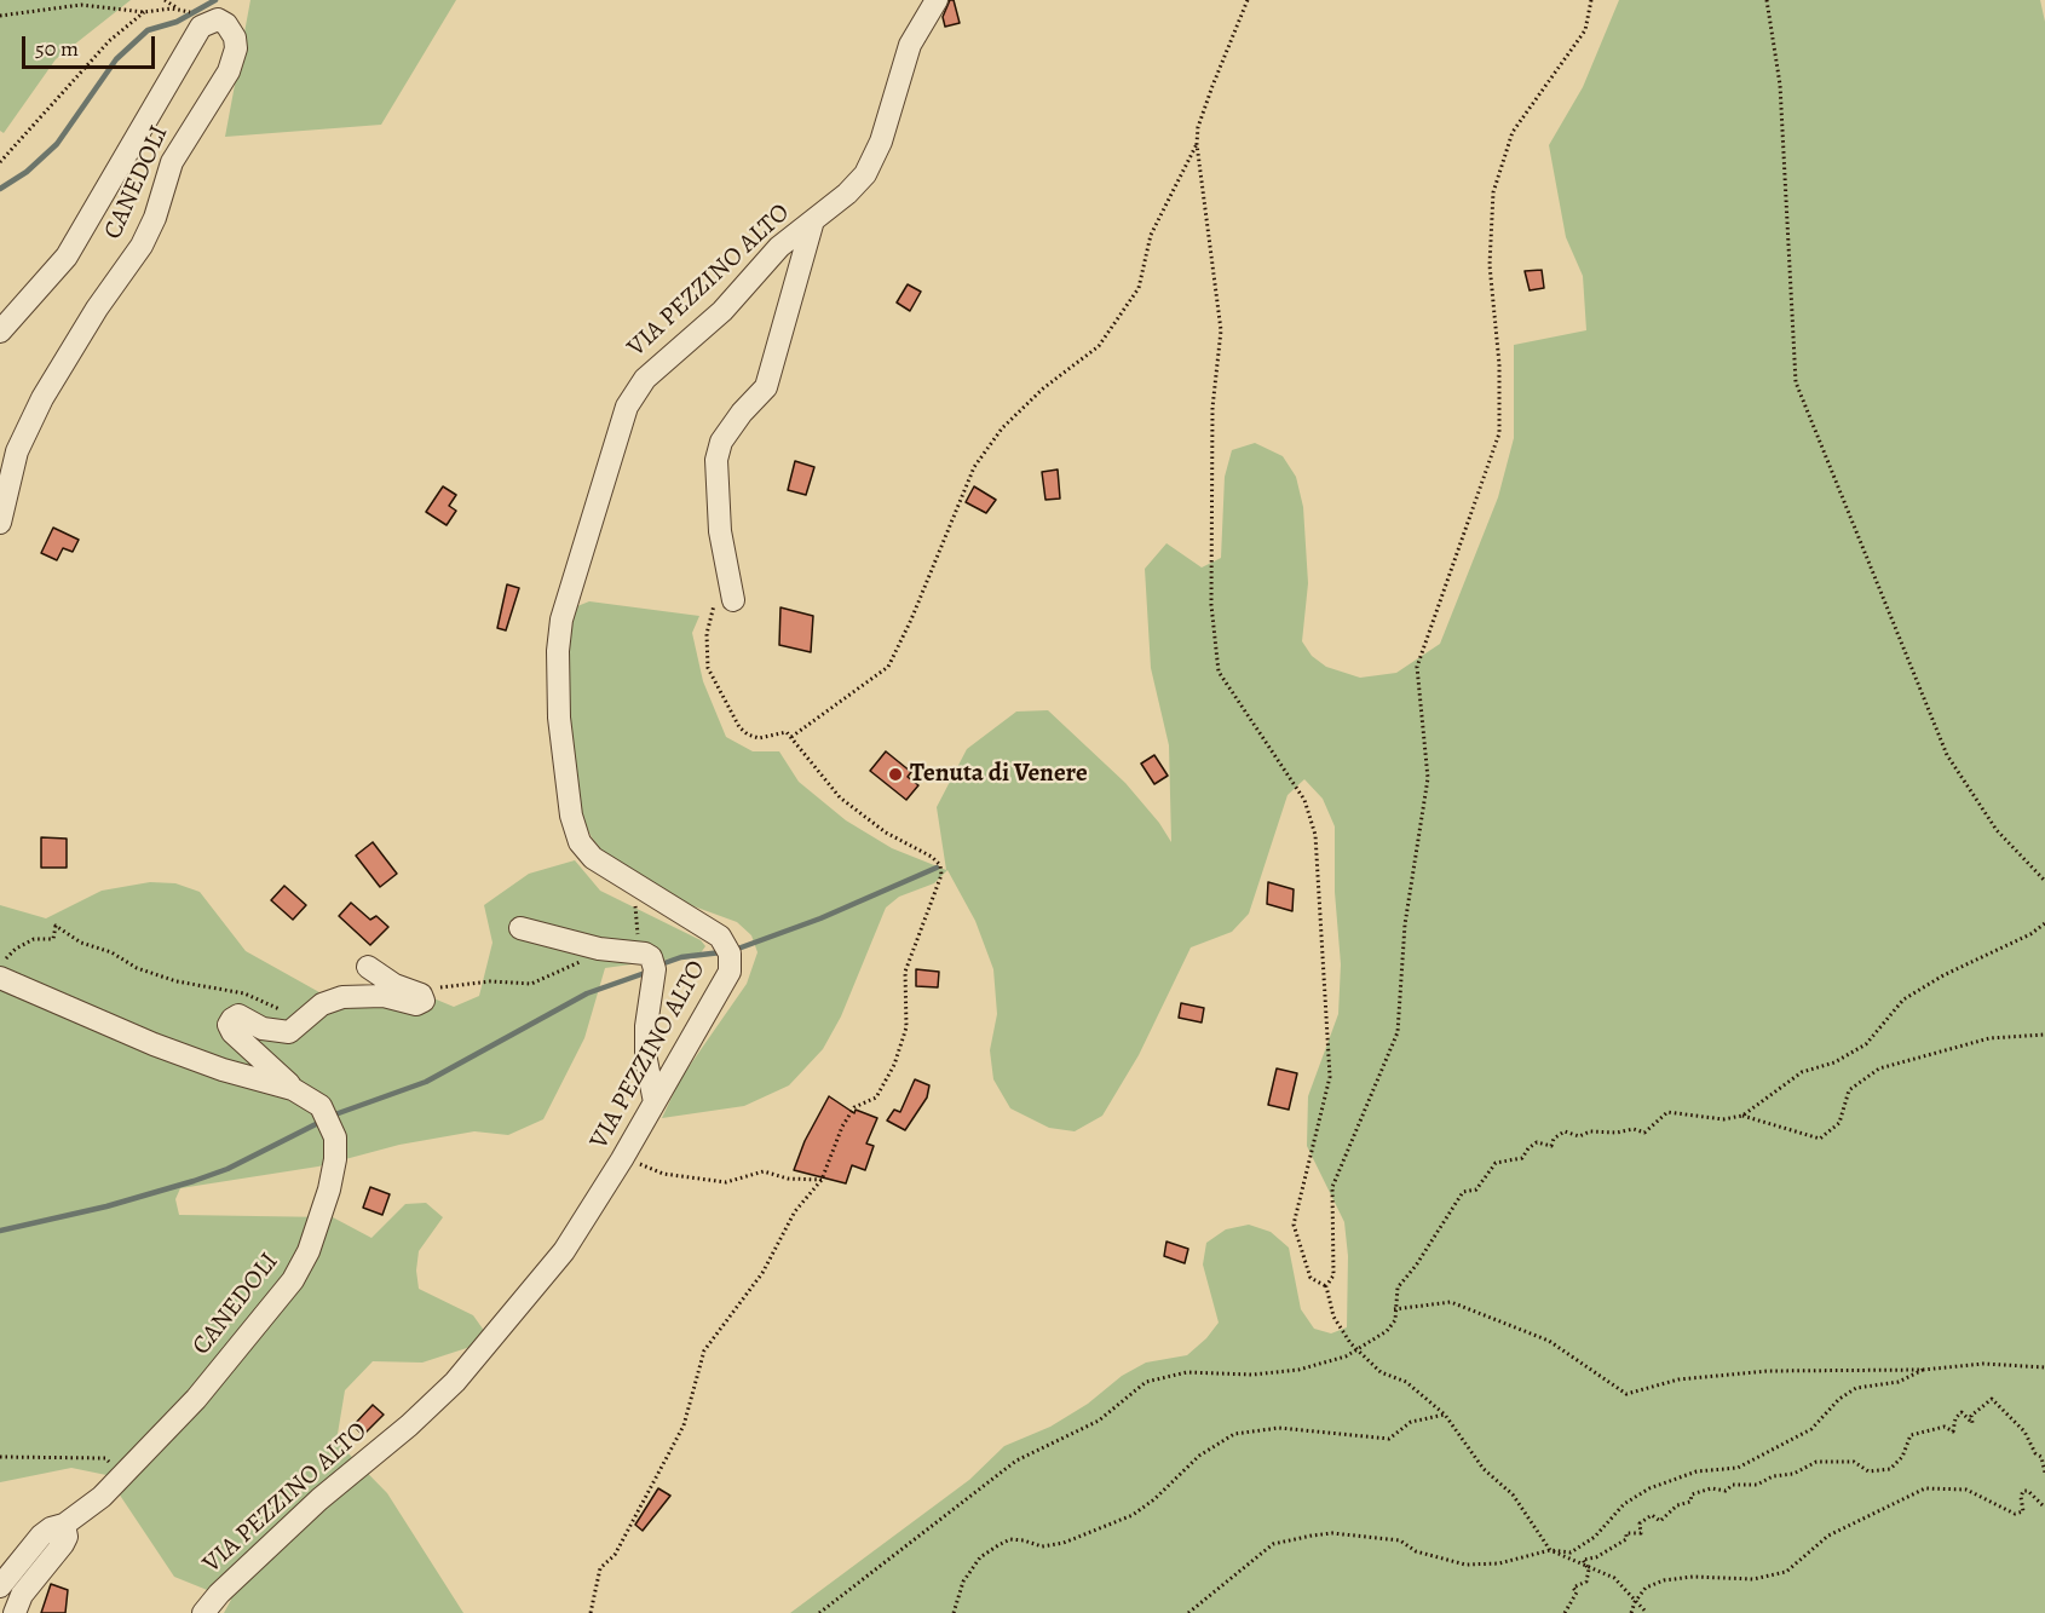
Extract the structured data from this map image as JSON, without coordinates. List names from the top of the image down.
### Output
{
  "streets": {
    "street": ["CANEDOLI", "VIA PEZZINO ALTO"]
  },
  "places": ["Tenuta di Venere"],
  "scale_bar": "50 m"
}
